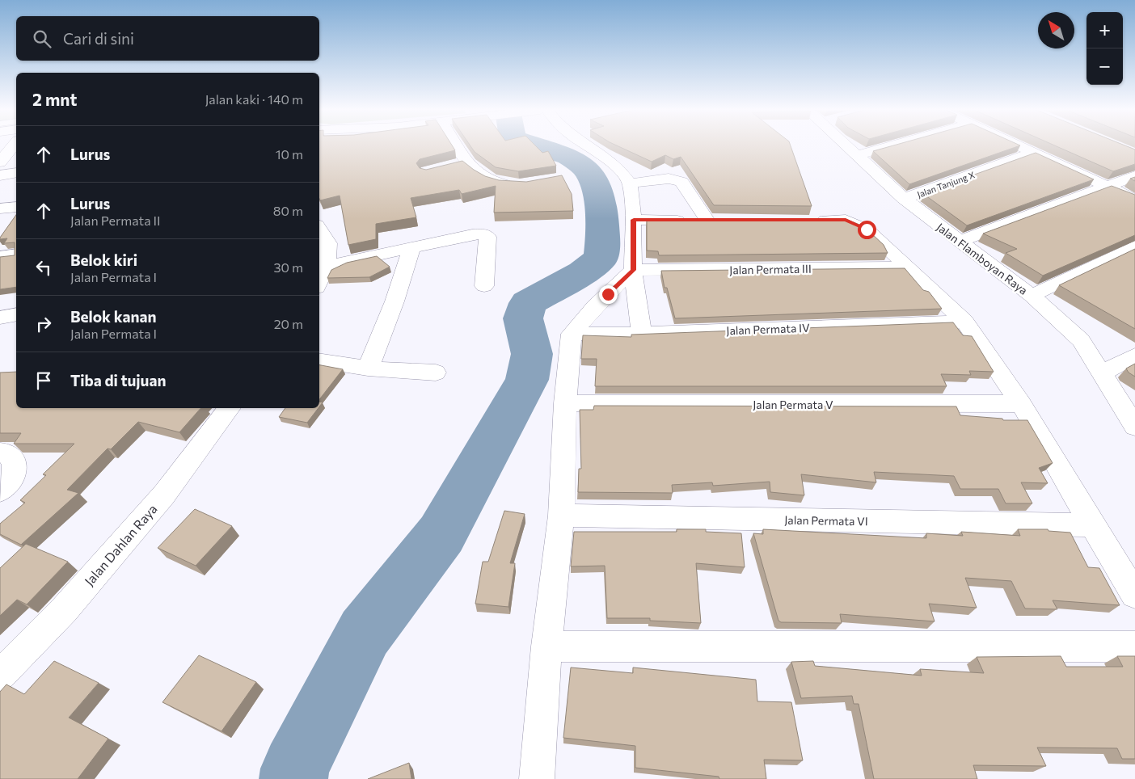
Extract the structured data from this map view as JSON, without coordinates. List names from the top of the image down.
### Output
{
  "streets": {
    "street": [
      "Jalan Tanjung X",
      "Jalan Flamboyan Raya",
      "Jalan Permata III",
      "Jalan Permata IV",
      "Jalan Permata V",
      "Jalan Permata VI",
      "Jalan Dahlan Raya"
    ]
  },
  "crossings": [
    ["Jalan Tanjung X", "Jalan Flamboyan Raya"]
  ],
  "north": "top left",
  "page": {
    "map_buttons": ["+", "−"],
    "search": "Cari di sini",
    "heading": ["2 mnt", "Jalan kaki · 140 m"],
    "list": [
      ["Lurus", "10 m"],
      ["Lurus", "Jalan Permata II", "80 m"],
      ["Belok kiri", "Jalan Permata I", "30 m"],
      ["Belok kanan", "Jalan Permata I", "20 m"],
      "Tiba di tujuan"
    ]
  }
}
